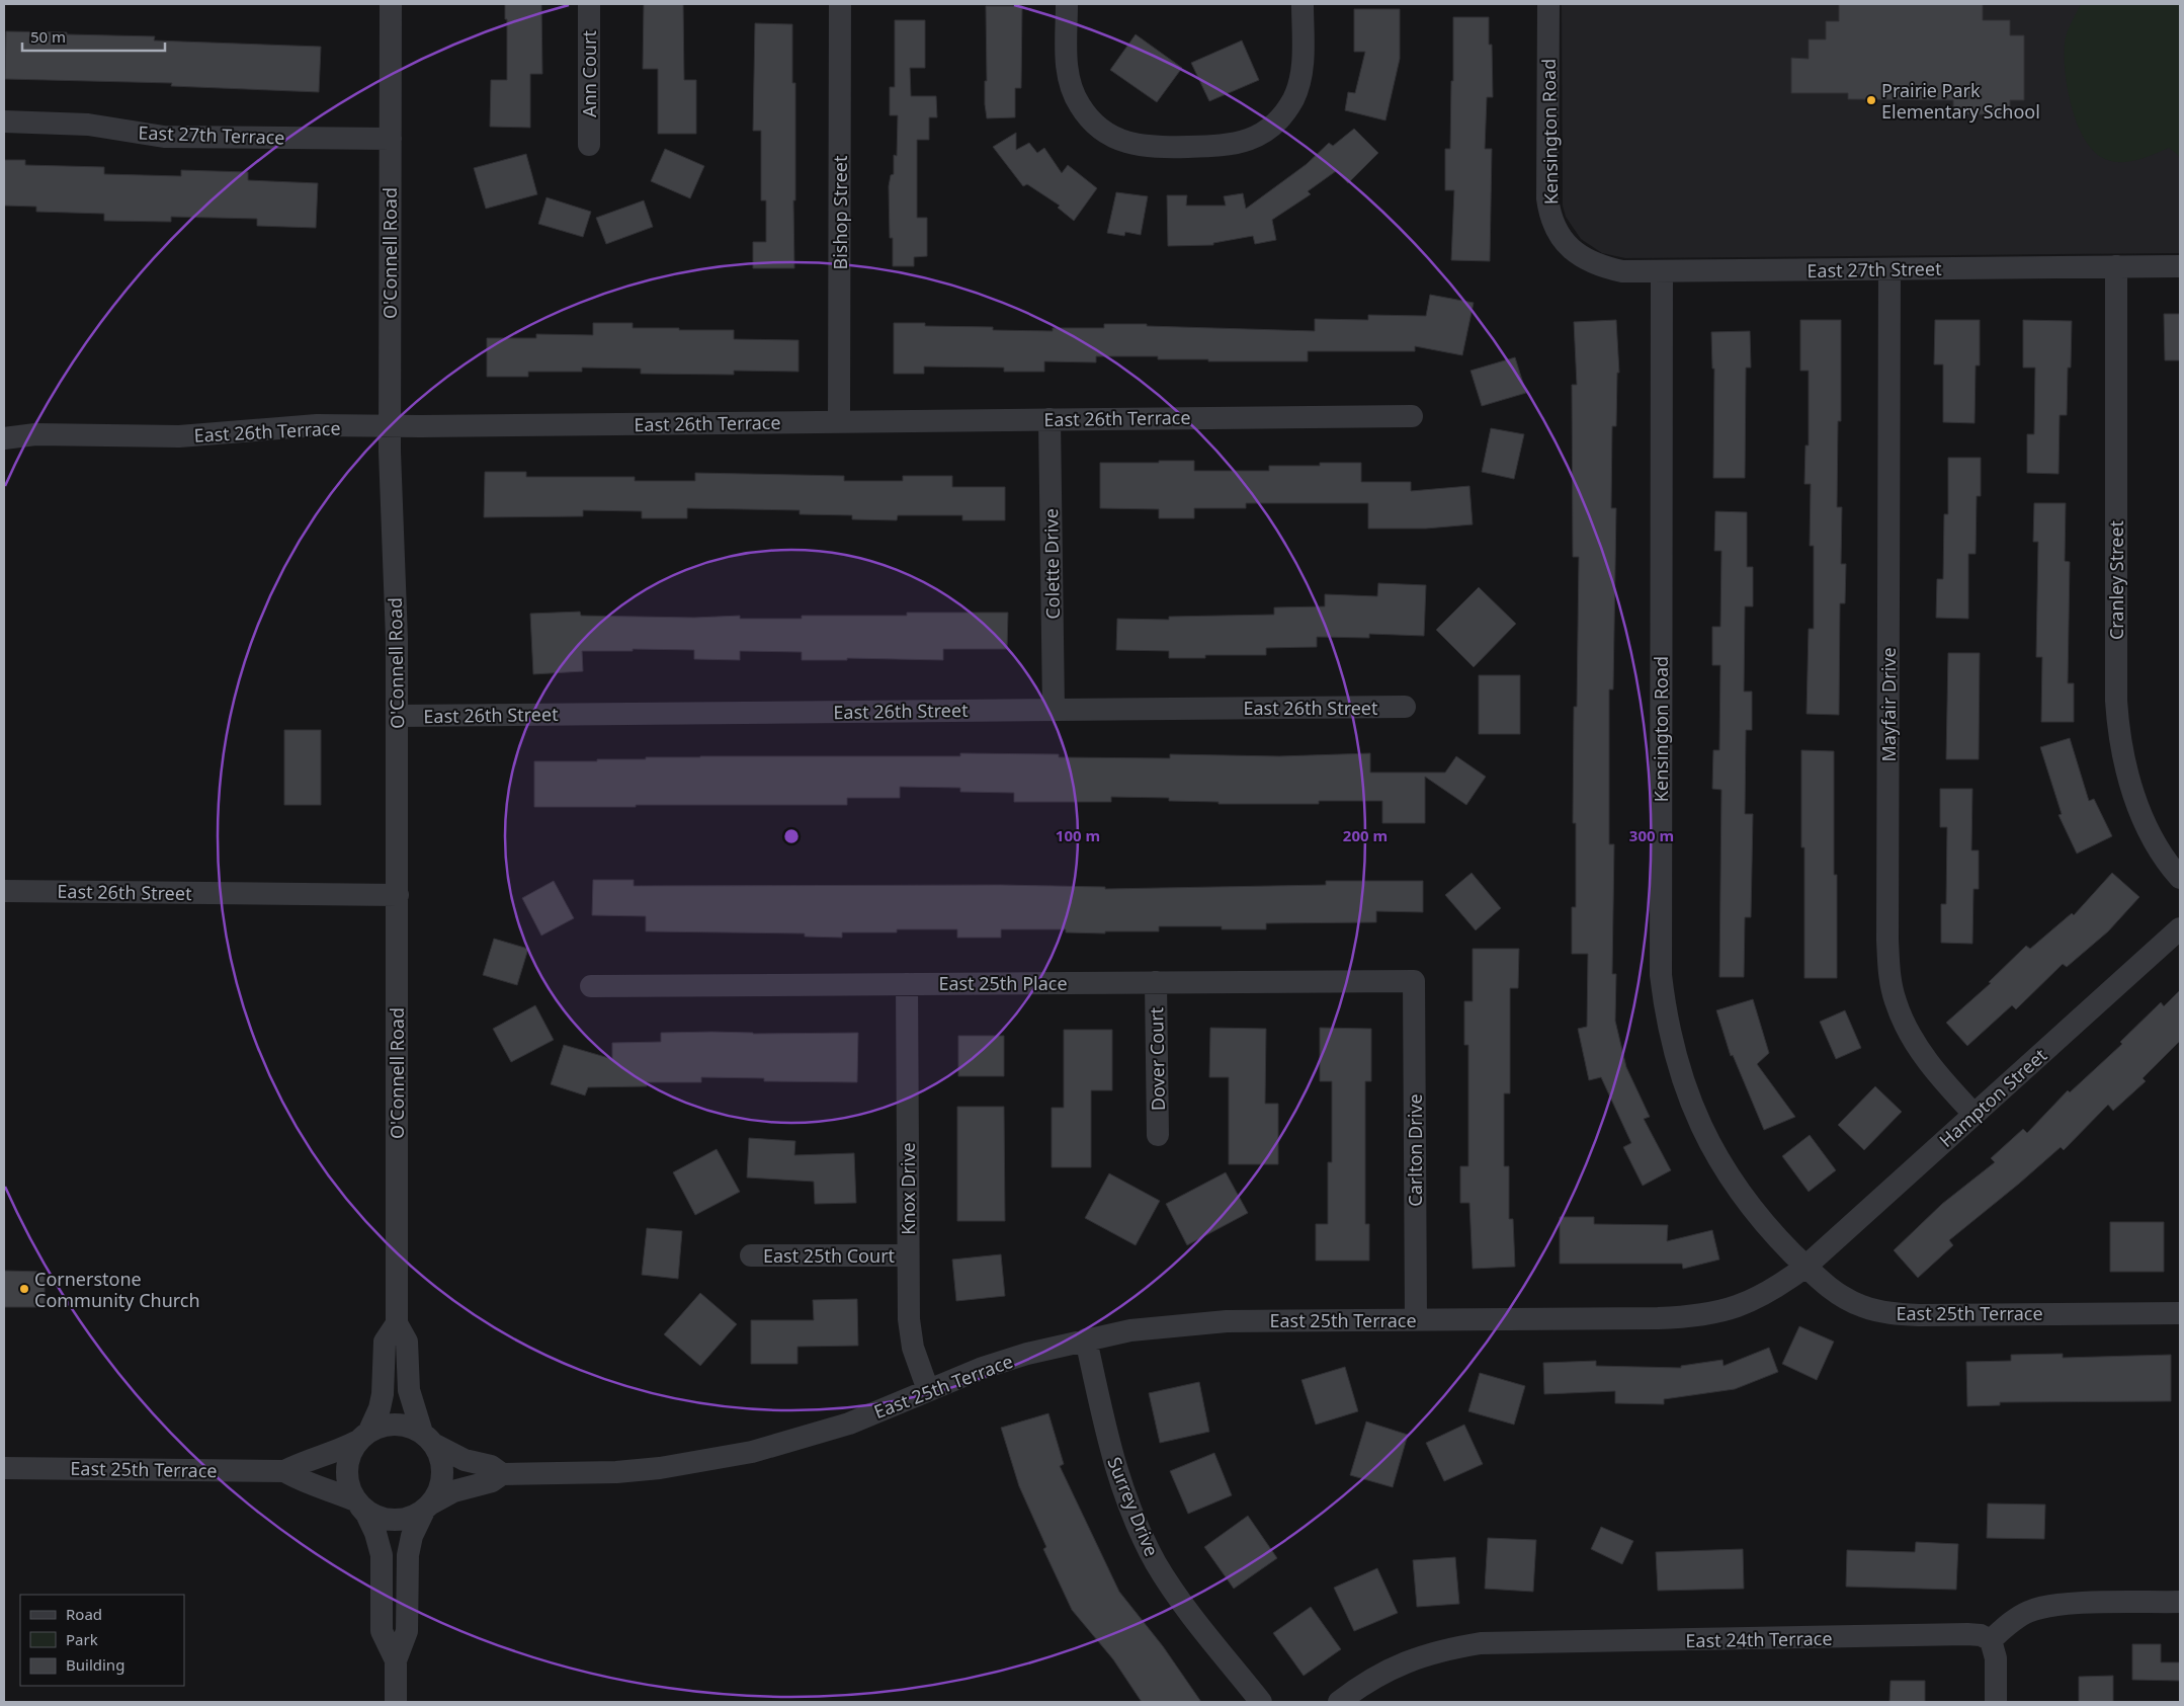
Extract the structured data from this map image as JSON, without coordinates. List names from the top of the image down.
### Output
{
  "streets": {
    "street": [
      "Ann Court",
      "Kensington Road",
      "East 27th Terrace",
      "Bishop Street",
      "O'Connell Road",
      "East 27th Street",
      "East 26th Terrace",
      "Colette Drive",
      "Cranley Street",
      "Mayfair Drive",
      "East 26th Street",
      "East 25th Place",
      "Dover Court",
      "Hampton Street",
      "Carlton Drive",
      "Knox Drive",
      "East 25th Court",
      "East 25th Terrace",
      "Surrey Drive",
      "East 24th Terrace"
    ]
  },
  "crossings": [
    ["Kensington Road", "East 27th Street"],
    ["Kensington Road", "Hampton Street"],
    ["Kensington Road", "East 25th Terrace"],
    ["East 27th Terrace", "O'Connell Road"],
    ["Bishop Street", "East 26th Terrace"],
    ["O'Connell Road", "East 26th Terrace"],
    ["O'Connell Road", "East 26th Street"],
    ["O'Connell Road", "East 25th Terrace"],
    ["East 27th Street", "Cranley Street"],
    ["East 27th Street", "Mayfair Drive"],
    ["East 26th Terrace", "Colette Drive"],
    ["Colette Drive", "East 26th Street"],
    ["Mayfair Drive", "Hampton Street"],
    ["East 25th Place", "Dover Court"],
    ["East 25th Place", "Carlton Drive"],
    ["East 25th Place", "Knox Drive"],
    ["Hampton Street", "East 25th Terrace"],
    ["Carlton Drive", "East 25th Terrace"],
    ["Knox Drive", "East 25th Court"],
    ["Knox Drive", "East 25th Terrace"],
    ["East 25th Terrace", "Surrey Drive"]
  ],
  "places": ["Prairie Park Elementary School", "Cornerstone Community Church"],
  "legend": ["Road", "Park", "Building"],
  "scale_bar": "50 m",
  "rings": ["100 m", "200 m", "300 m"]
}
